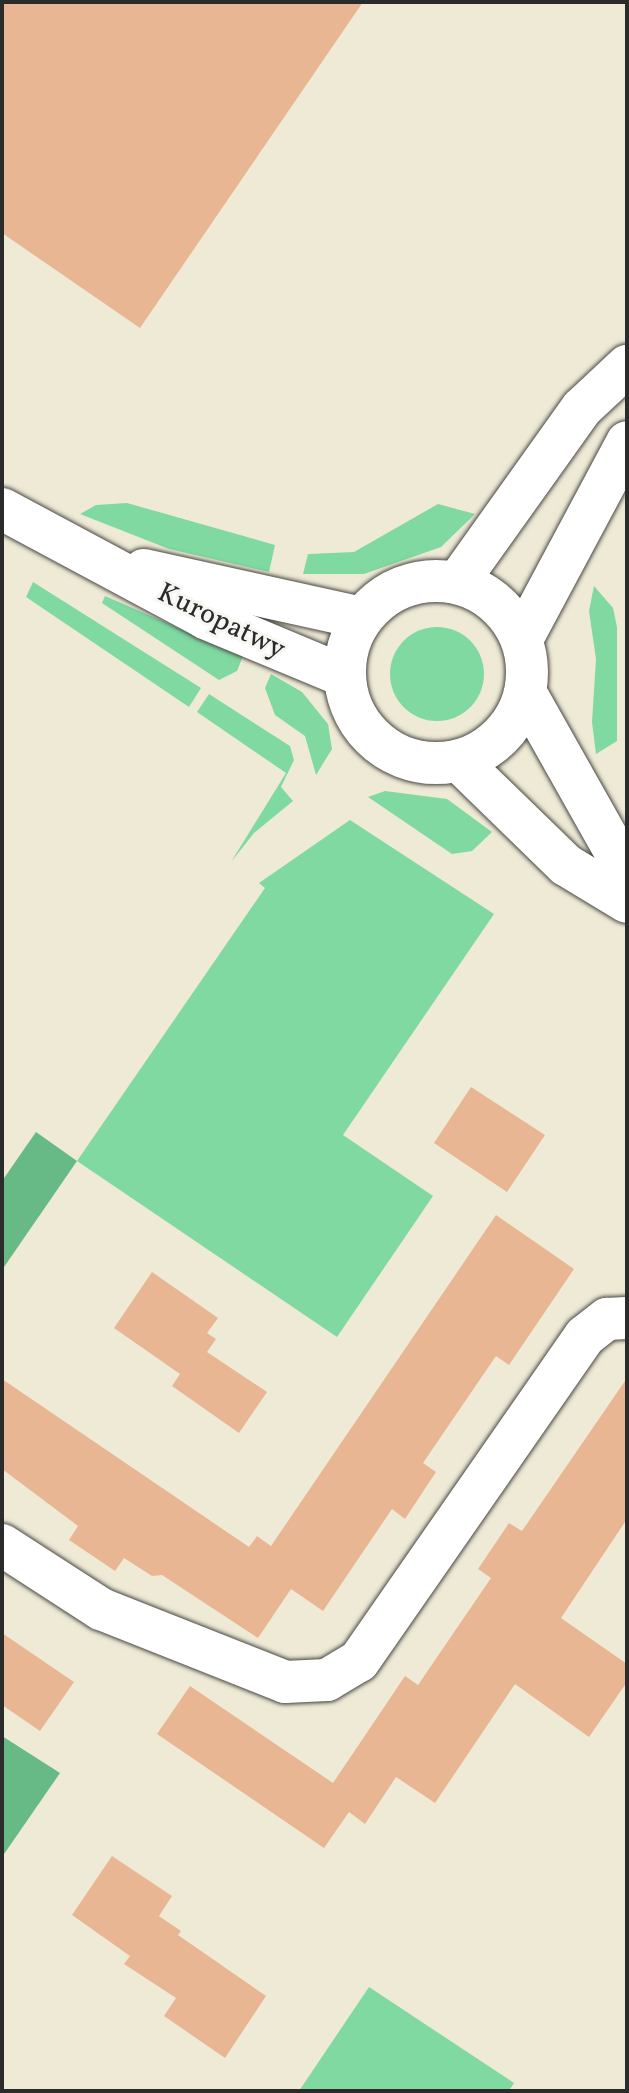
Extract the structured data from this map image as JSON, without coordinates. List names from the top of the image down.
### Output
{
  "streets": {
    "street": ["Kuropatwy"]
  }
}
